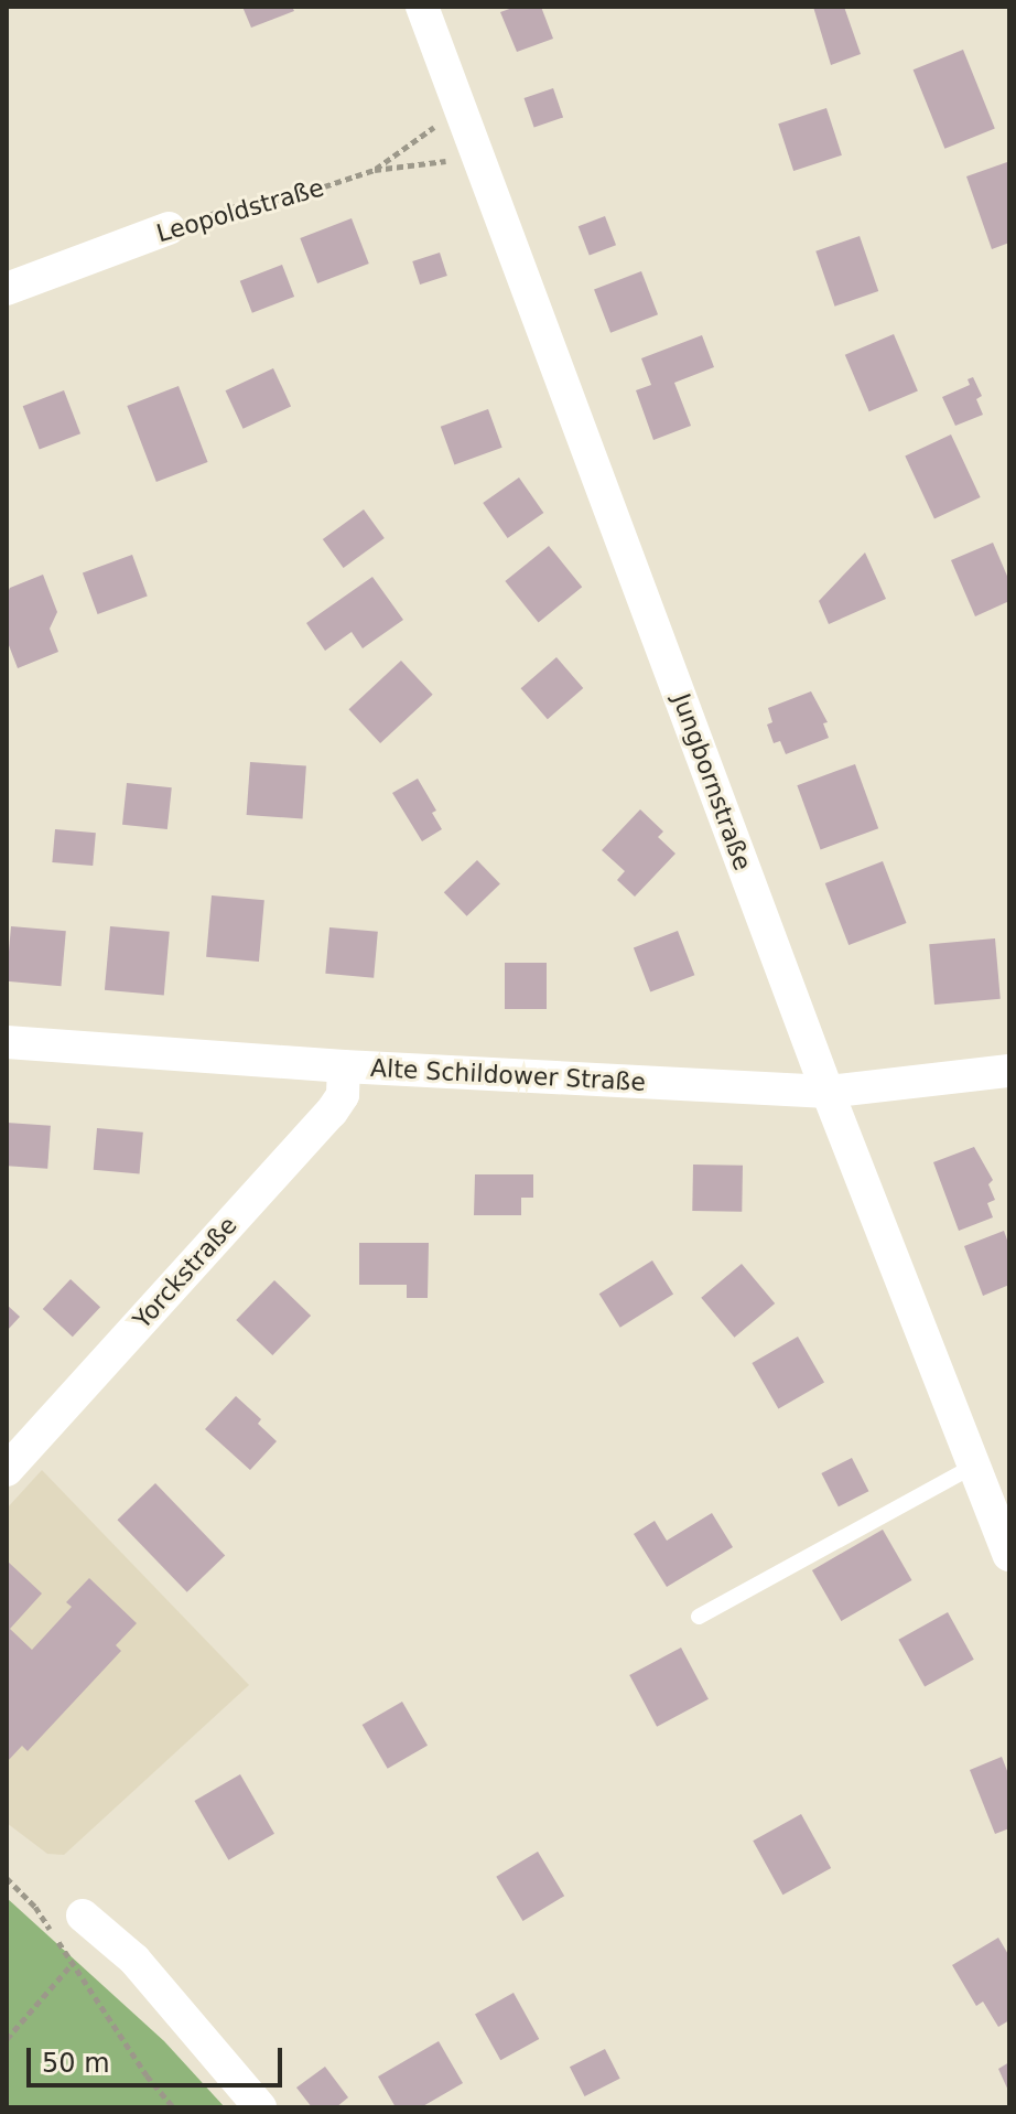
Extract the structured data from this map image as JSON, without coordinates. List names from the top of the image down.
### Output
{
  "streets": {
    "street": [
      "Leopoldstraße",
      "Jungbornstraße",
      "Alte Schildower Straße",
      "Yorckstraße"
    ]
  },
  "crossings": [
    ["Leopoldstraße", "Jungbornstraße"],
    ["Jungbornstraße", "Alte Schildower Straße"],
    ["Alte Schildower Straße", "Yorckstraße"]
  ],
  "scale_bar": "50 m"
}
